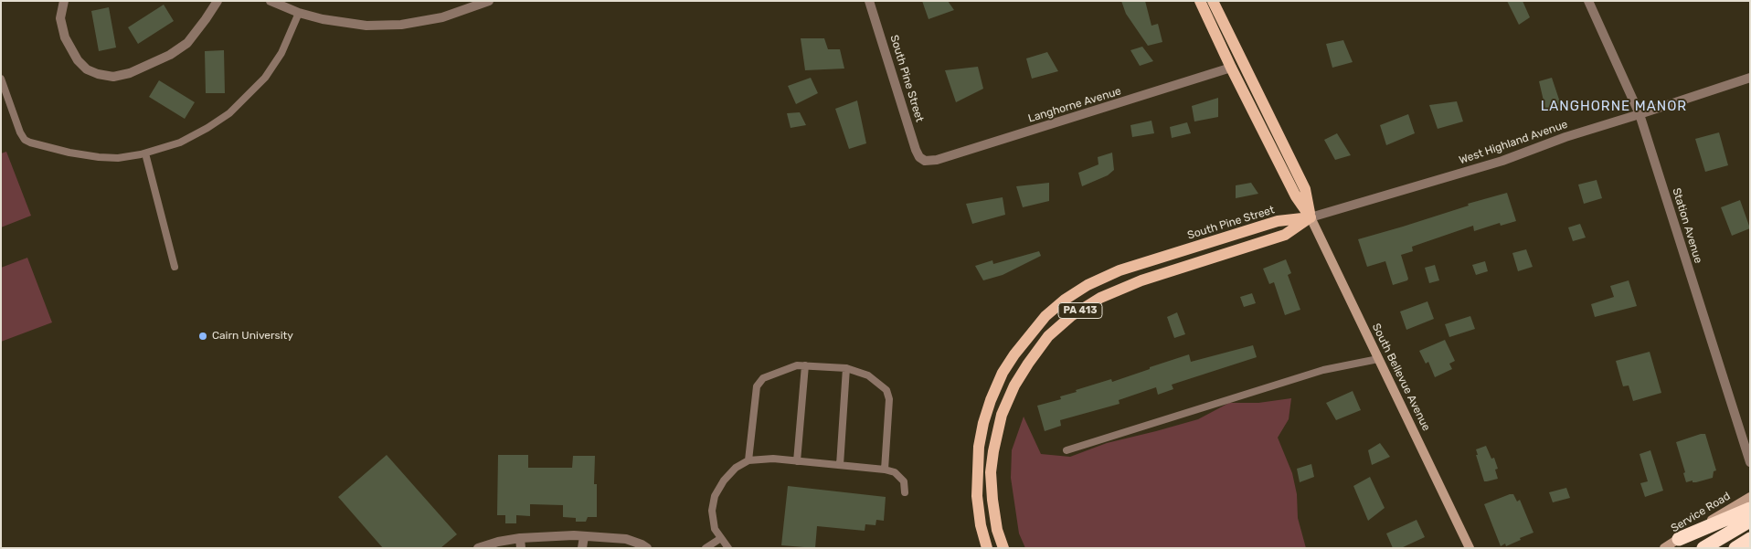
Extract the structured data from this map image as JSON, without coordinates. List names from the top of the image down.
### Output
{
  "streets": {
    "main road": ["South Pine Street", "PA 413", "South Bellevue Avenue"],
    "street": [
      "Langhorne Avenue",
      "West Highland Avenue",
      "Station Avenue",
      "Service Road"
    ]
  },
  "crossings": [
    ["South Pine Street", "Langhorne Avenue"],
    ["South Pine Street", "West Highland Avenue"],
    ["South Pine Street", "PA 413"],
    ["South Pine Street", "South Bellevue Avenue"],
    ["Langhorne Avenue", "South Bellevue Avenue"],
    ["West Highland Avenue", "Station Avenue"],
    ["West Highland Avenue", "PA 413"],
    ["West Highland Avenue", "South Bellevue Avenue"],
    ["PA 413", "South Bellevue Avenue"]
  ],
  "districts": ["LANGHORNE MANOR"],
  "places": ["Cairn University"]
}
